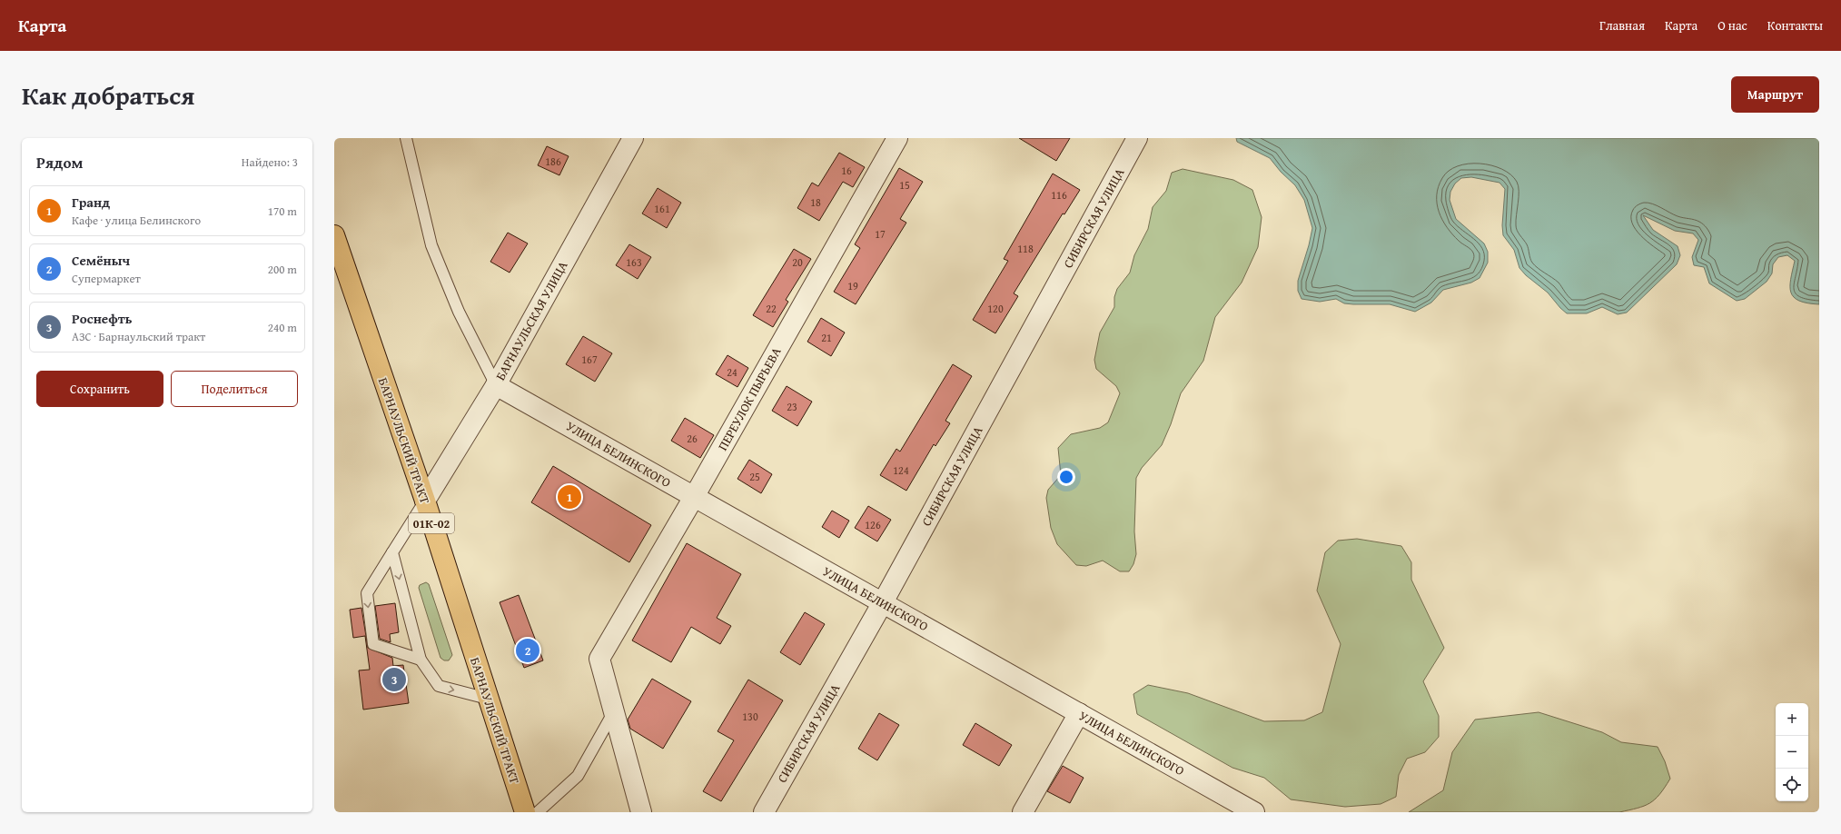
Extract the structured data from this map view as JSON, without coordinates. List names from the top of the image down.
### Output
{
  "streets": {
    "main road": ["БАРНАУЛЬСКИЙ ТРАКТ", "01К-02"],
    "street": [
      "СИБИРСКАЯ УЛИЦА",
      "БАРНАУЛЬСКАЯ УЛИЦА",
      "ПЕРЕУЛОК ПЫРЬЕВА",
      "УЛИЦА БЕЛИНСКОГО"
    ]
  },
  "crossings": [
    ["СИБИРСКАЯ УЛИЦА", "УЛИЦА БЕЛИНСКОГО"],
    ["БАРНАУЛЬСКАЯ УЛИЦА", "БАРНАУЛЬСКИЙ ТРАКТ"],
    ["БАРНАУЛЬСКАЯ УЛИЦА", "УЛИЦА БЕЛИНСКОГО"],
    ["ПЕРЕУЛОК ПЫРЬЕВА", "УЛИЦА БЕЛИНСКОГО"]
  ],
  "house_numbers": [
    "186",
    "16",
    "15",
    "116",
    "18",
    "161",
    "17",
    "118",
    "163",
    "20",
    "19",
    "22",
    "120",
    "21",
    "167",
    "24",
    "23",
    "26",
    "124",
    "25",
    "126",
    "130"
  ],
  "page": {
    "header": "Карта",
    "nav": [
      "Главная",
      "Карта",
      "О нас",
      "Контакты"
    ],
    "title": "Как добраться",
    "buttons": [
      "Маршрут",
      ["Сохранить", "Поделиться"]
    ],
    "heading": ["Рядом", "Найдено: 3"],
    "list": [
      {
        "mark": "1",
        "name": "Гранд",
        "note": "Кафе · улица Белинского",
        "value": "170 m"
      },
      {
        "mark": "2",
        "name": "Семёныч",
        "note": "Супермаркет",
        "value": "200 m"
      },
      {
        "mark": "3",
        "name": "Роснефть",
        "note": "АЗС · Барнаульский тракт",
        "value": "240 m"
      }
    ],
    "pins": ["1", "2", "3"],
    "map_buttons": ["+", "−"]
  }
}
